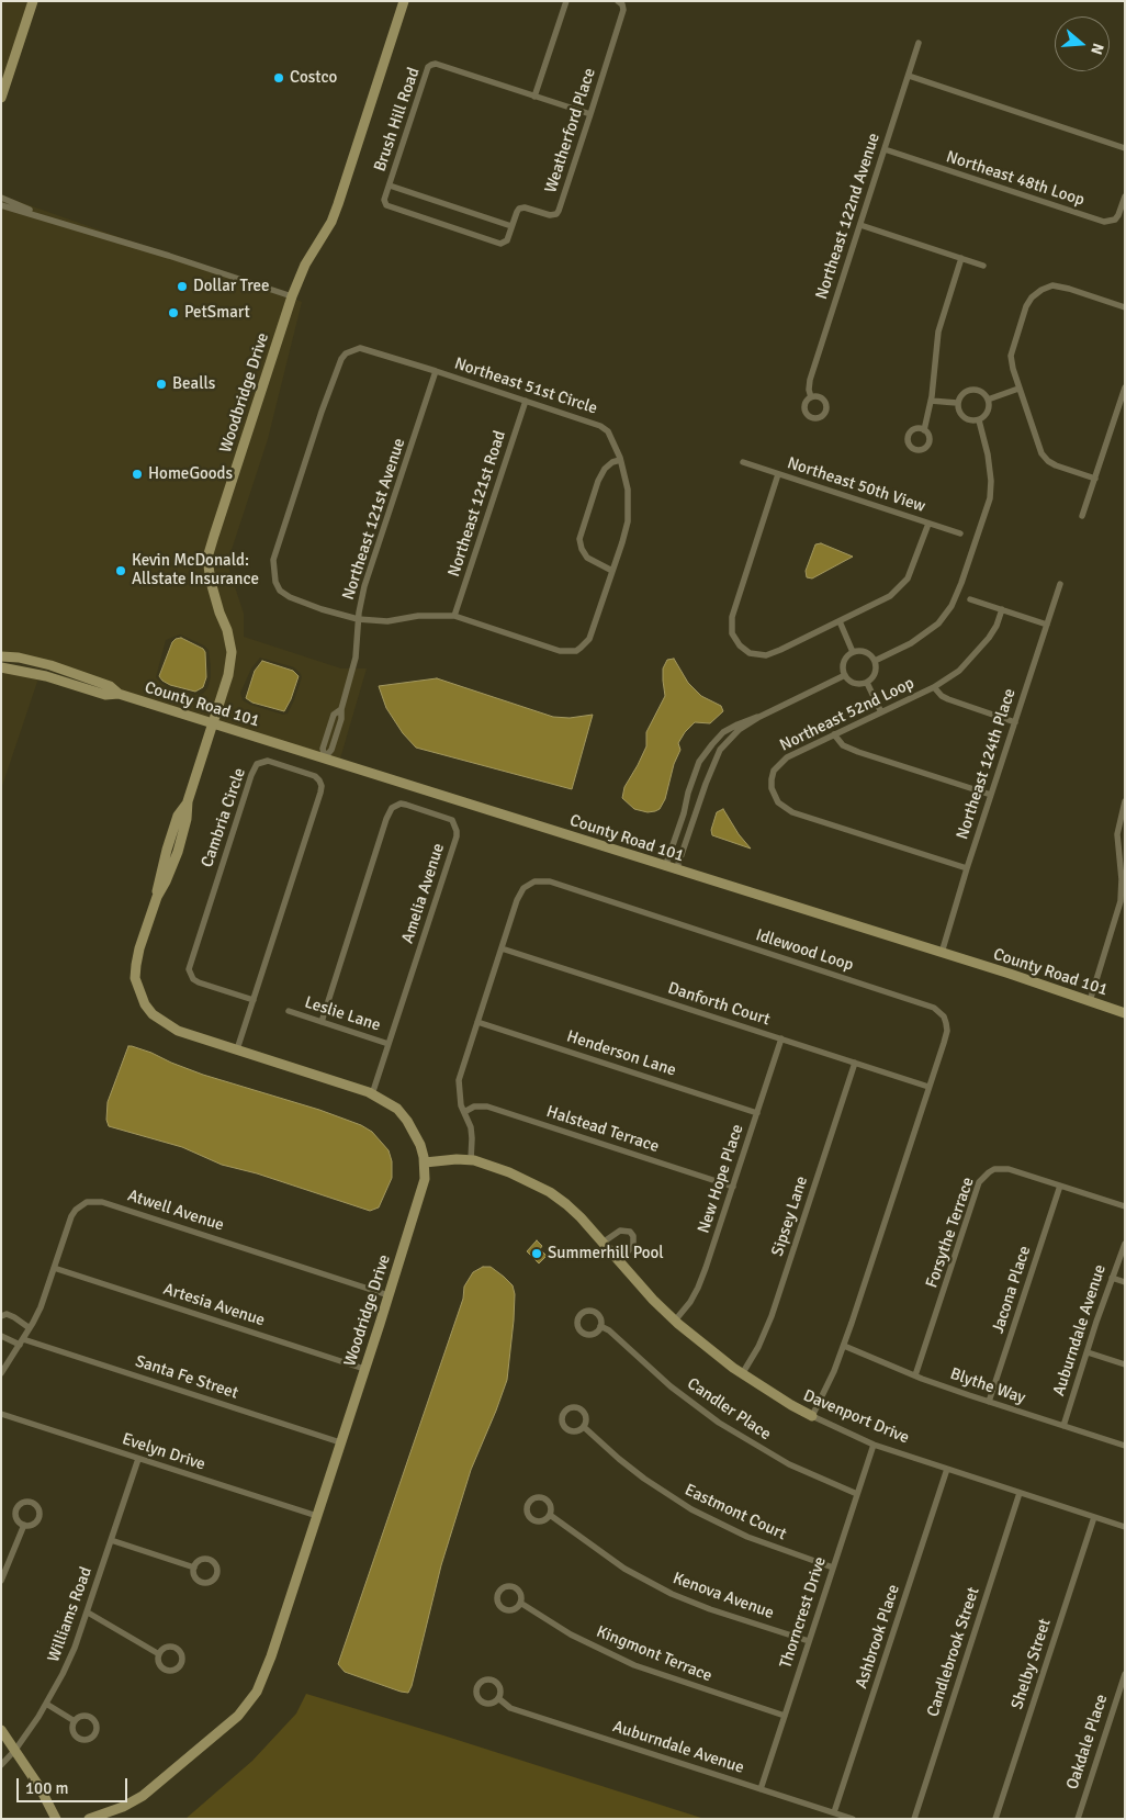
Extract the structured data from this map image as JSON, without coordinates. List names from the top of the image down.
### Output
{
  "streets": {
    "street": [
      "Brush Hill Road",
      "Weatherford Place",
      "Northeast 48th Loop",
      "Northeast 122nd Avenue",
      "Northeast 51st Circle",
      "Woodbridge Drive",
      "Northeast 50th View",
      "Northeast 121st Road",
      "Northeast 121st Avenue",
      "County Road 101",
      "Northeast 52nd Loop",
      "Northeast 124th Place",
      "Cambria Circle",
      "Amelia Avenue",
      "Idlewood Loop",
      "Danforth Court",
      "Leslie Lane",
      "Henderson Lane",
      "Halstead Terrace",
      "New Hope Place",
      "Atwell Avenue",
      "Sipsey Lane",
      "Forsythe Terrace",
      "Jacona Place",
      "Artesia Avenue",
      "Woodridge Drive",
      "Auburndale Avenue",
      "Santa Fe Street",
      "Blythe Way",
      "Candler Place",
      "Davenport Drive",
      "Evelyn Drive",
      "Eastmont Court",
      "Kenova Avenue",
      "Thorncrest Drive",
      "Williams Road",
      "Ashbrook Place",
      "Candlebrook Street",
      "Kingmont Terrace",
      "Shelby Street",
      "Oakdale Place"
    ]
  },
  "crossings": [
    ["Brush Hill Road", "Weatherford Place"],
    ["Northeast 48th Loop", "Northeast 122nd Avenue"],
    ["Northeast 51st Circle", "Northeast 121st Road"],
    ["Northeast 51st Circle", "Northeast 121st Avenue"],
    ["Woodbridge Drive", "County Road 101"],
    ["Woodbridge Drive", "Woodridge Drive"],
    ["Northeast 121st Avenue", "County Road 101"],
    ["County Road 101", "Northeast 124th Place"],
    ["Northeast 52nd Loop", "Northeast 124th Place"],
    ["Cambria Circle", "Woodridge Drive"],
    ["Amelia Avenue", "Leslie Lane"],
    ["Amelia Avenue", "Woodridge Drive"],
    ["Idlewood Loop", "Danforth Court"],
    ["Idlewood Loop", "Henderson Lane"],
    ["Idlewood Loop", "Halstead Terrace"],
    ["Idlewood Loop", "Blythe Way"],
    ["Idlewood Loop", "Davenport Drive"],
    ["Danforth Court", "New Hope Place"],
    ["Danforth Court", "Sipsey Lane"],
    ["Henderson Lane", "New Hope Place"],
    ["Halstead Terrace", "New Hope Place"],
    ["New Hope Place", "Davenport Drive"],
    ["Atwell Avenue", "Artesia Avenue"],
    ["Atwell Avenue", "Woodridge Drive"],
    ["Atwell Avenue", "Santa Fe Street"],
    ["Sipsey Lane", "Davenport Drive"],
    ["Forsythe Terrace", "Jacona Place"],
    ["Forsythe Terrace", "Blythe Way"],
    ["Jacona Place", "Blythe Way"],
    ["Artesia Avenue", "Woodridge Drive"],
    ["Woodridge Drive", "Santa Fe Street"],
    ["Woodridge Drive", "Davenport Drive"],
    ["Woodridge Drive", "Evelyn Drive"],
    ["Auburndale Avenue", "Blythe Way"],
    ["Auburndale Avenue", "Thorncrest Drive"],
    ["Auburndale Avenue", "Ashbrook Place"],
    ["Candler Place", "Thorncrest Drive"],
    ["Davenport Drive", "Thorncrest Drive"],
    ["Davenport Drive", "Ashbrook Place"],
    ["Davenport Drive", "Candlebrook Street"],
    ["Davenport Drive", "Shelby Street"],
    ["Evelyn Drive", "Williams Road"],
    ["Eastmont Court", "Thorncrest Drive"],
    ["Kenova Avenue", "Thorncrest Drive"],
    ["Thorncrest Drive", "Kingmont Terrace"]
  ],
  "places": [
    "Costco",
    "Dollar Tree",
    "PetSmart",
    "Bealls",
    "HomeGoods",
    "Kevin McDonald: Allstate Insurance",
    "Summerhill Pool"
  ],
  "scale_bar": "100 m",
  "north": "right"
}
